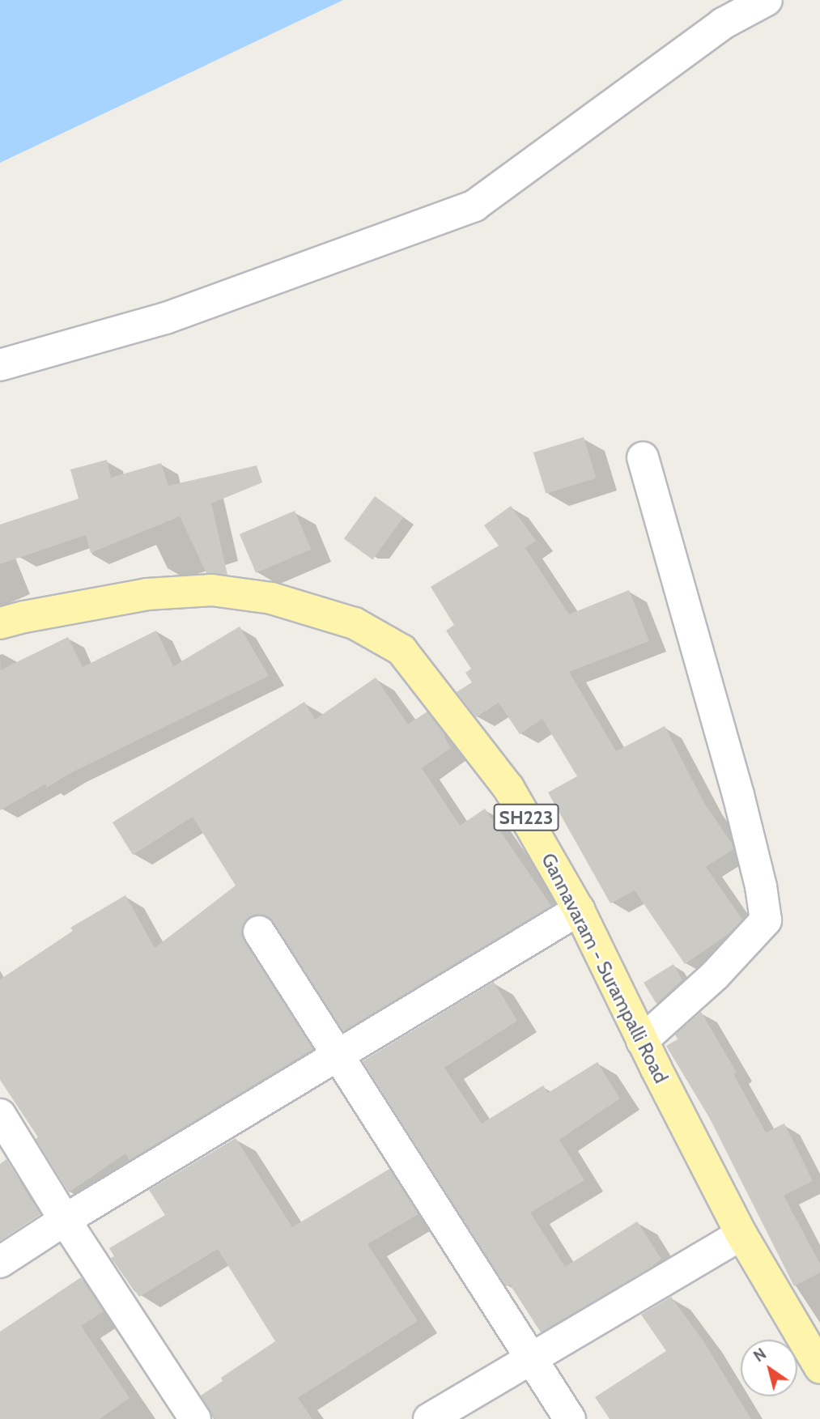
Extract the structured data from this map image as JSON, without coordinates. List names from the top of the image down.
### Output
{
  "streets": {
    "main road": ["SH223", "Gannavaram - Surampalli Road"]
  },
  "north": "top left"
}
